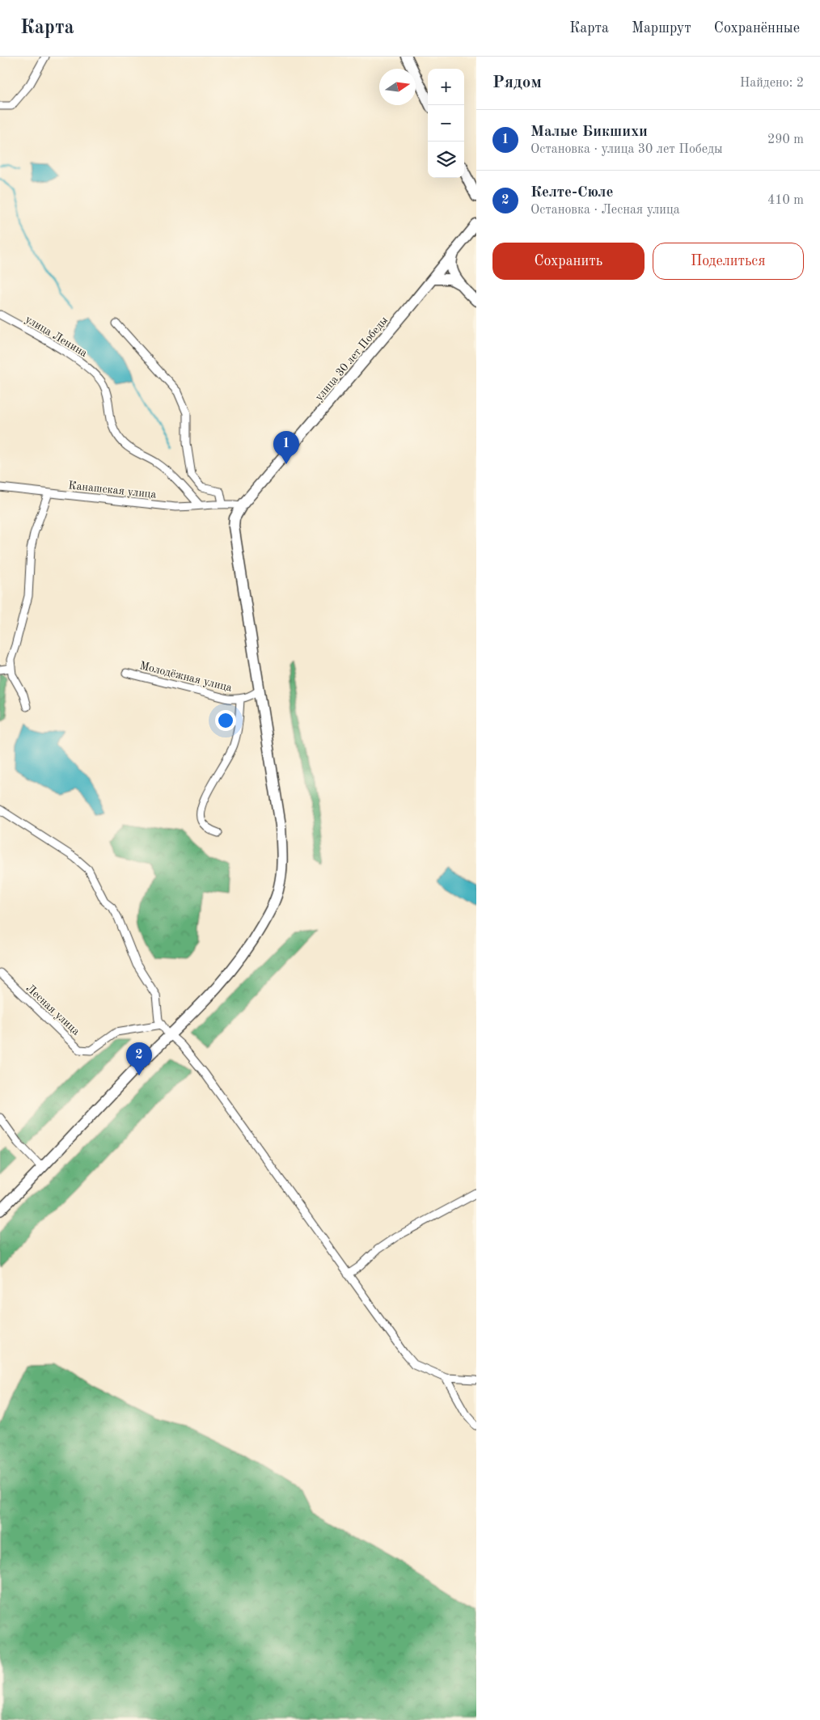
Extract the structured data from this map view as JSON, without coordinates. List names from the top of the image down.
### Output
{
  "streets": {
    "street": [
      "улица Ленина",
      "улица 30 лет Победы",
      "Канашская улица",
      "Молодёжная улица",
      "Лесная улица"
    ]
  },
  "crossings": [
    ["улица Ленина", "Канашская улица"],
    ["улица 30 лет Победы", "Канашская улица"],
    ["улица 30 лет Победы", "Молодёжная улица"]
  ],
  "north": "right",
  "page": {
    "header": "Карта",
    "nav": ["Карта", "Маршрут", "Сохранённые"],
    "heading": ["Рядом", "Найдено: 2"],
    "map_buttons": ["+", "−"],
    "list": [
      {
        "mark": "1",
        "name": "Малые Бикшихи",
        "note": "Остановка · улица 30 лет Победы",
        "value": "290 m"
      },
      {
        "mark": "2",
        "name": "Келте-Сюле",
        "note": "Остановка · Лесная улица",
        "value": "410 m"
      }
    ],
    "buttons": ["Сохранить", "Поделиться"],
    "pins": ["1", "2"]
  }
}
